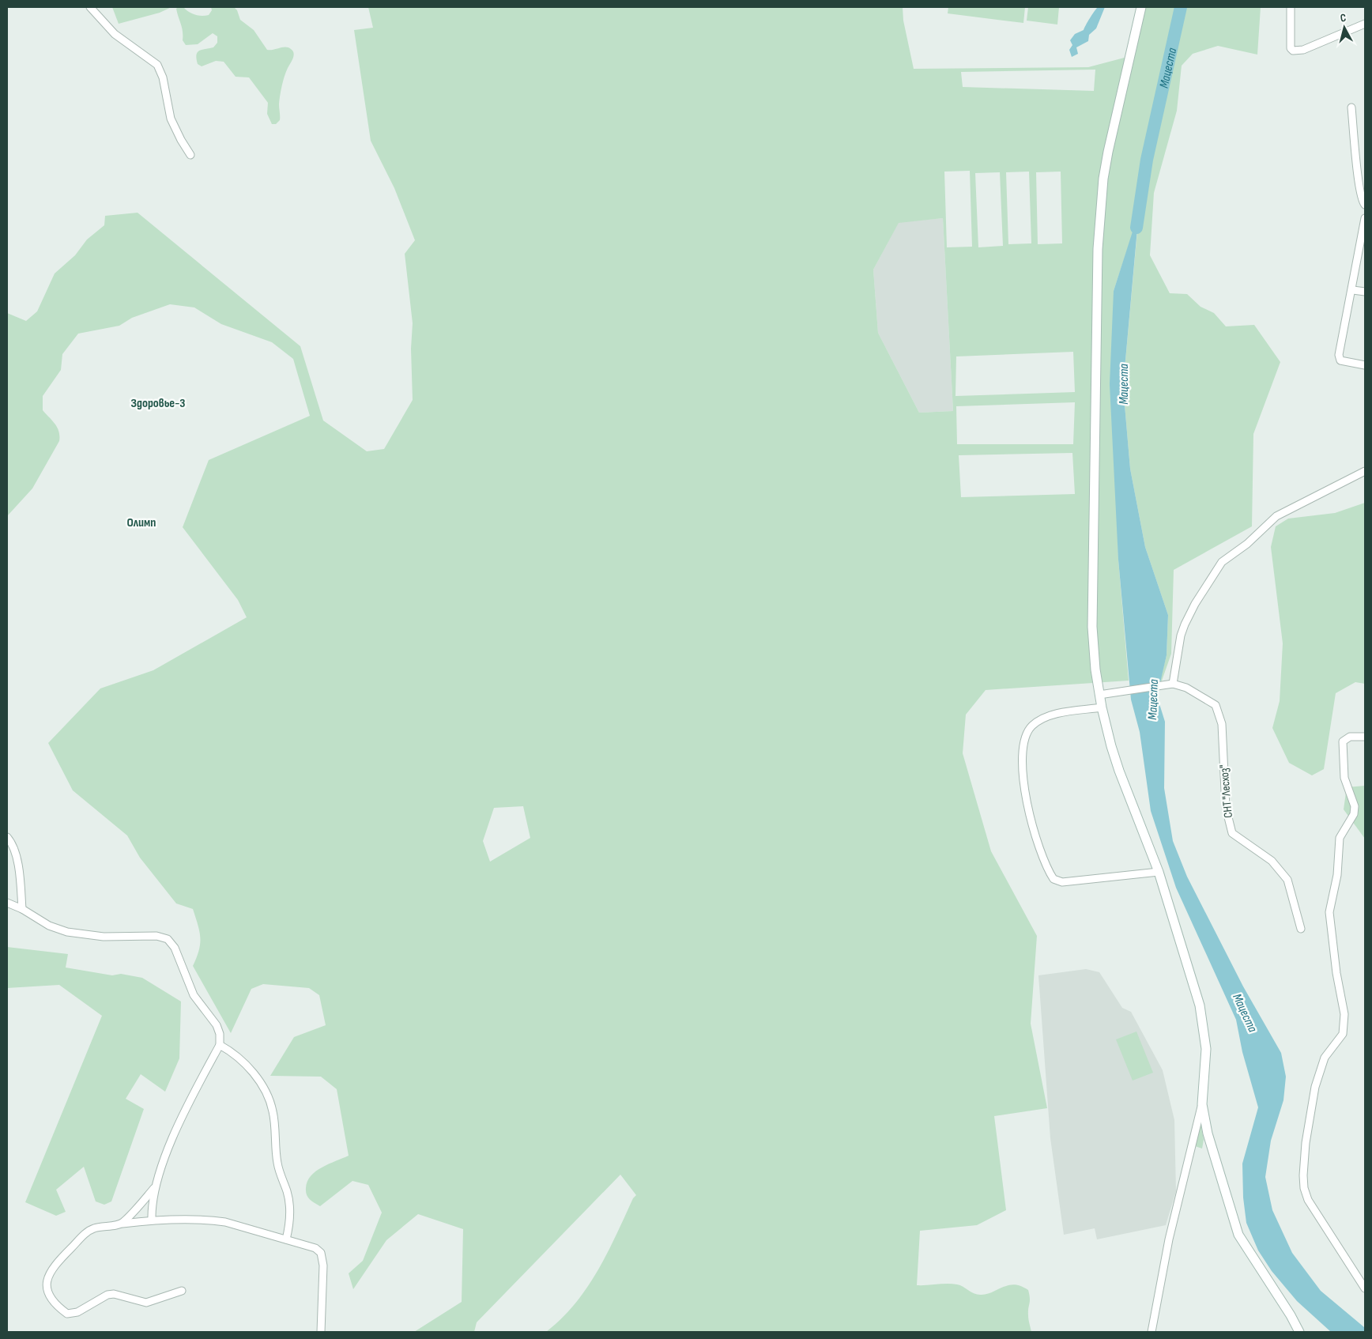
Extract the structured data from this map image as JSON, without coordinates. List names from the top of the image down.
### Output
{
  "streets": {
    "street": ["СНТ \"Лесхоз\""]
  },
  "districts": ["Здоровье-3", "Олимп"],
  "water": ["Мацеста"],
  "north": "top"
}
